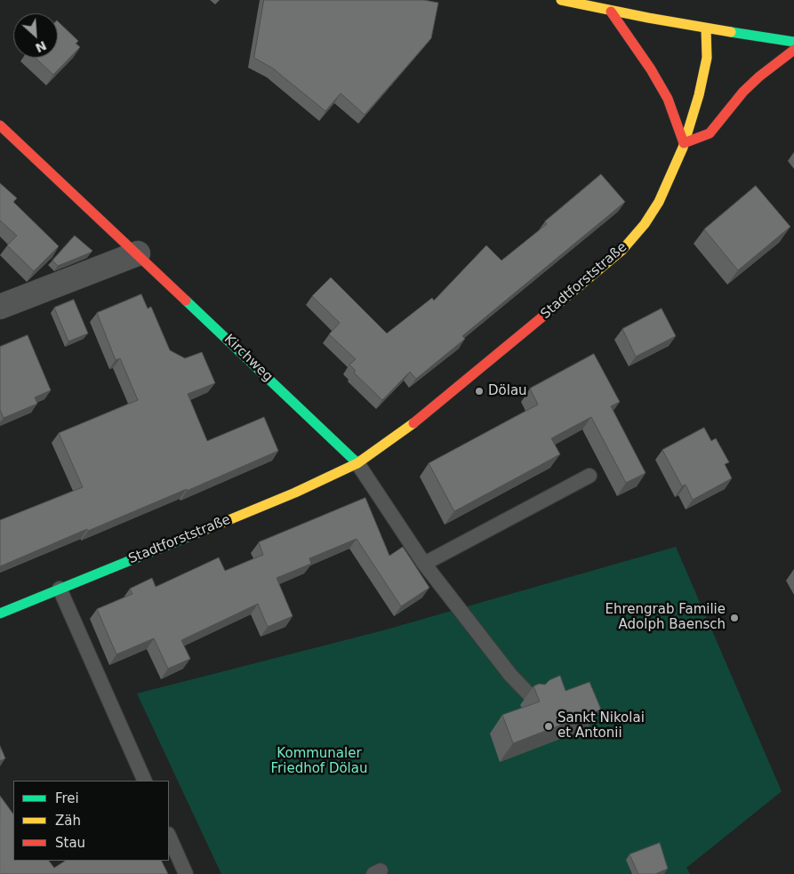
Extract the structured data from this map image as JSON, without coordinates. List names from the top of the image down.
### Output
{
  "streets": {
    "main road": ["Stadtforststraße", "Kirchweg"]
  },
  "crossings": [
    ["Stadtforststraße", "Kirchweg"]
  ],
  "parks": ["Kommunaler Friedhof Dölau"],
  "places": ["Dölau", "Ehrengrab Familie Adolph Baensch", "Sankt Nikolai et Antonii"],
  "legend": ["Frei", "Zäh", "Stau"],
  "north": "bottom right"
}
